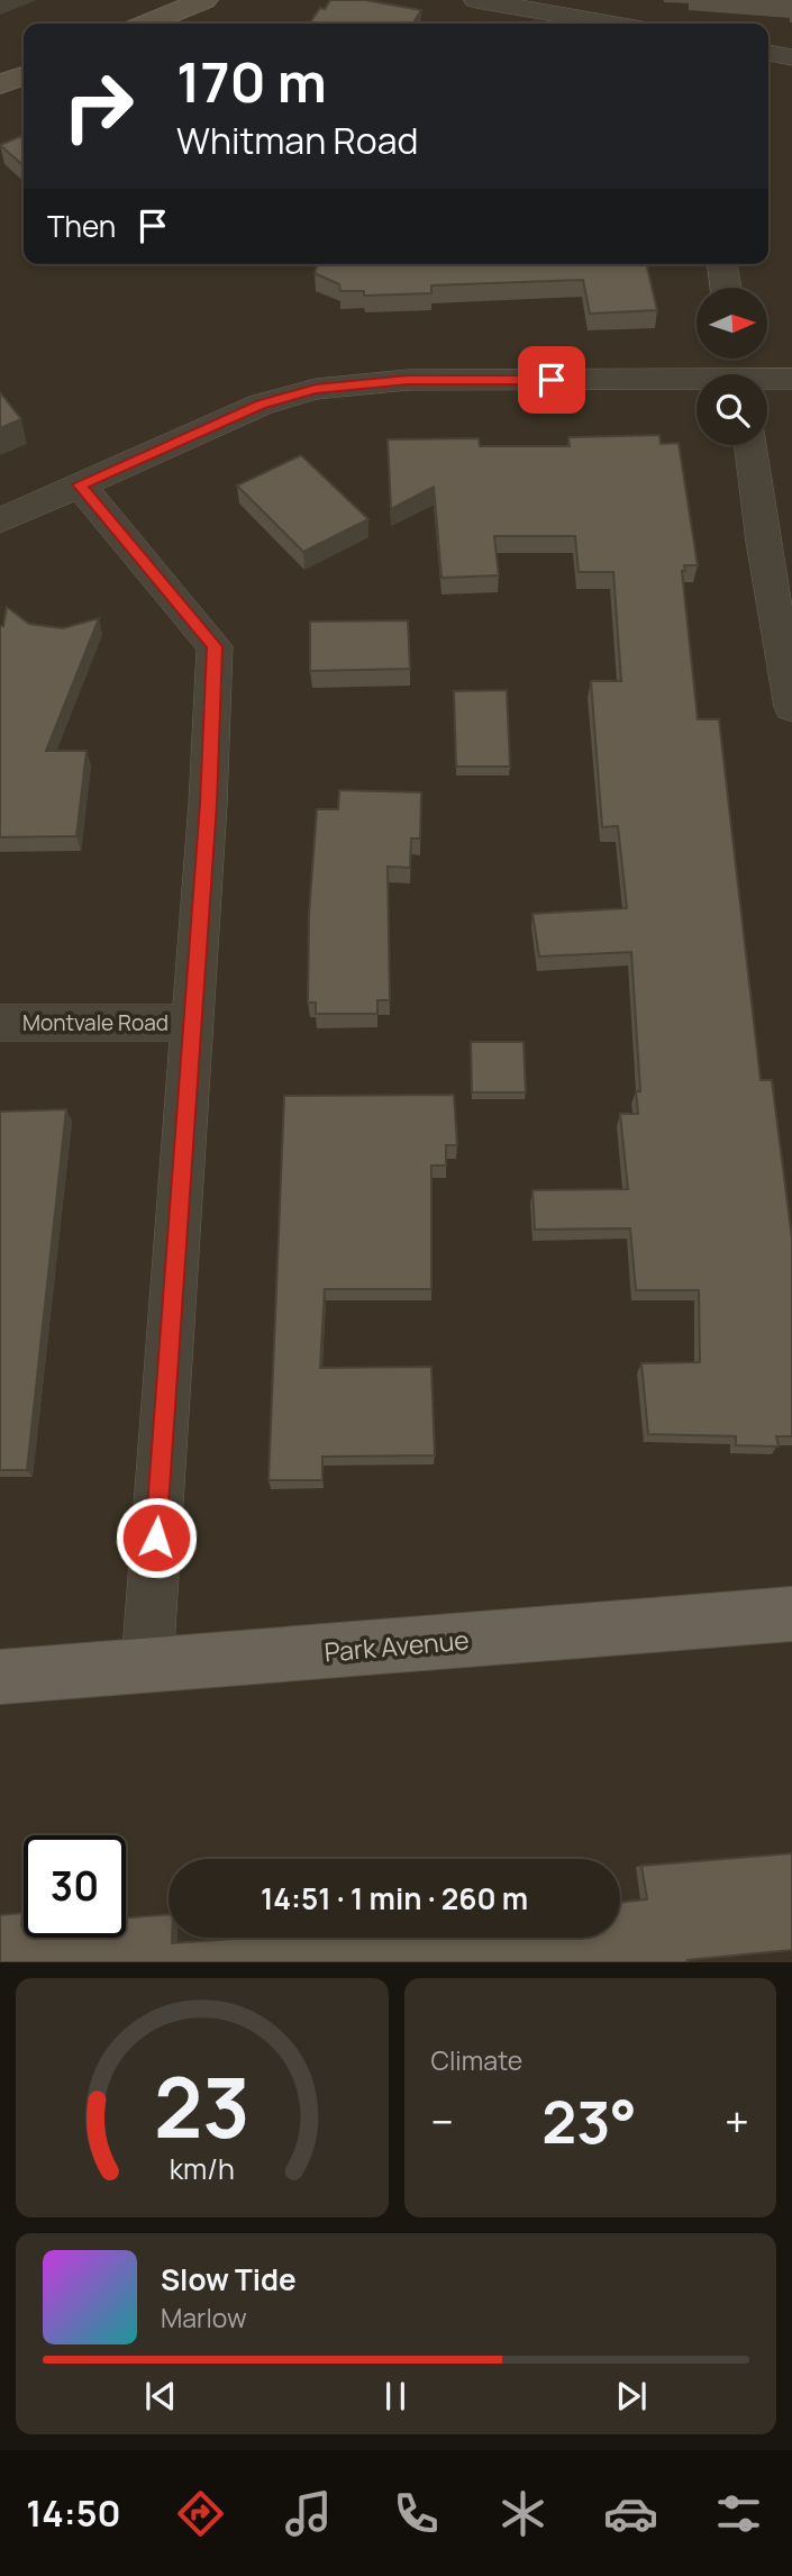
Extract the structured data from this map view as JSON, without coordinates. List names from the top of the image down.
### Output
{
  "streets": {
    "main road": ["Park Avenue"],
    "street": ["Montvale Road"]
  },
  "north": "right",
  "page": {
    "turn": ["170 m", "Whitman Road"],
    "then": "Then",
    "limit": "30",
    "trip": "14:51 · 1 min · 260 m",
    "tile": "Climate",
    "heat": ["−", "23°", "+"],
    "song": ["Slow Tide", "Marlow"],
    "tabs": "14:50",
    "gauge": ["23", "km/h"]
  }
}
